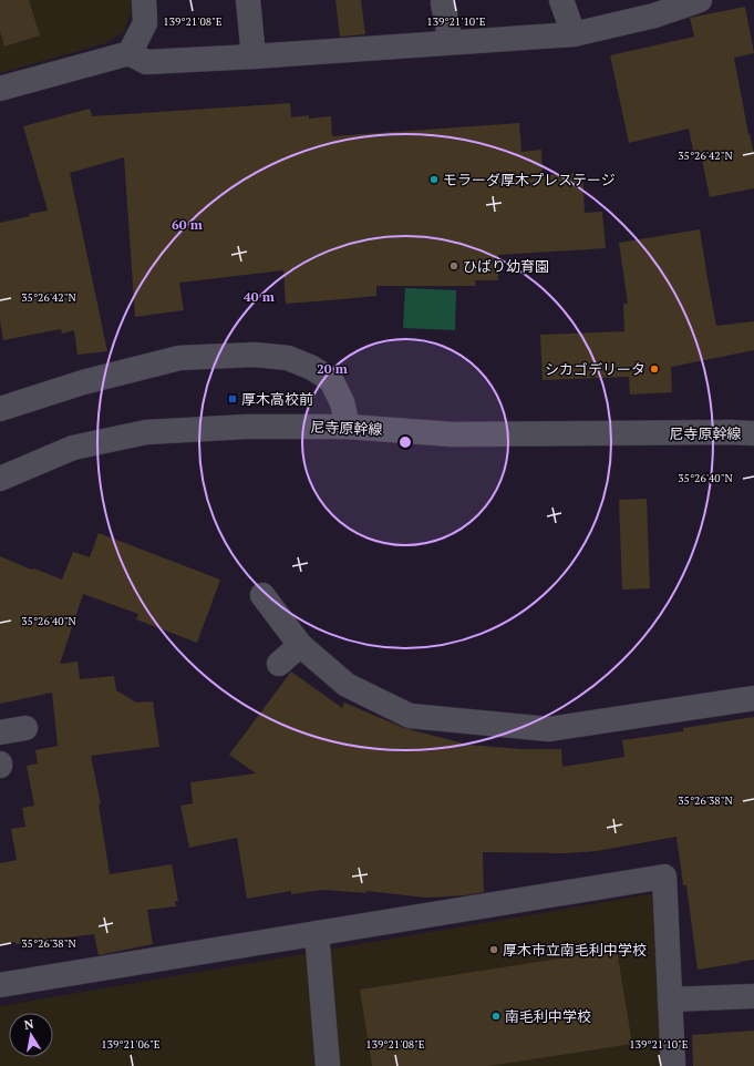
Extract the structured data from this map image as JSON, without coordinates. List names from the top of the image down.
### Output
{
  "streets": {
    "street": ["尼寺原幹線"]
  },
  "places": {
    "other": [
      "モラーダ厚木プレステージ",
      "ひばり幼育園",
      "シカゴデリータ",
      "厚木市立南毛利中学校",
      "南毛利中学校"
    ],
    "transit": ["厚木高校前"]
  },
  "north": "top",
  "coordinates": [
    "139°21'08\"E",
    "139°21'10\"E",
    "35°26'42\"N",
    "35°26'40\"N",
    "35°26'38\"N",
    "139°21'06\"E"
  ],
  "rings": ["60 m", "40 m", "20 m"]
}
